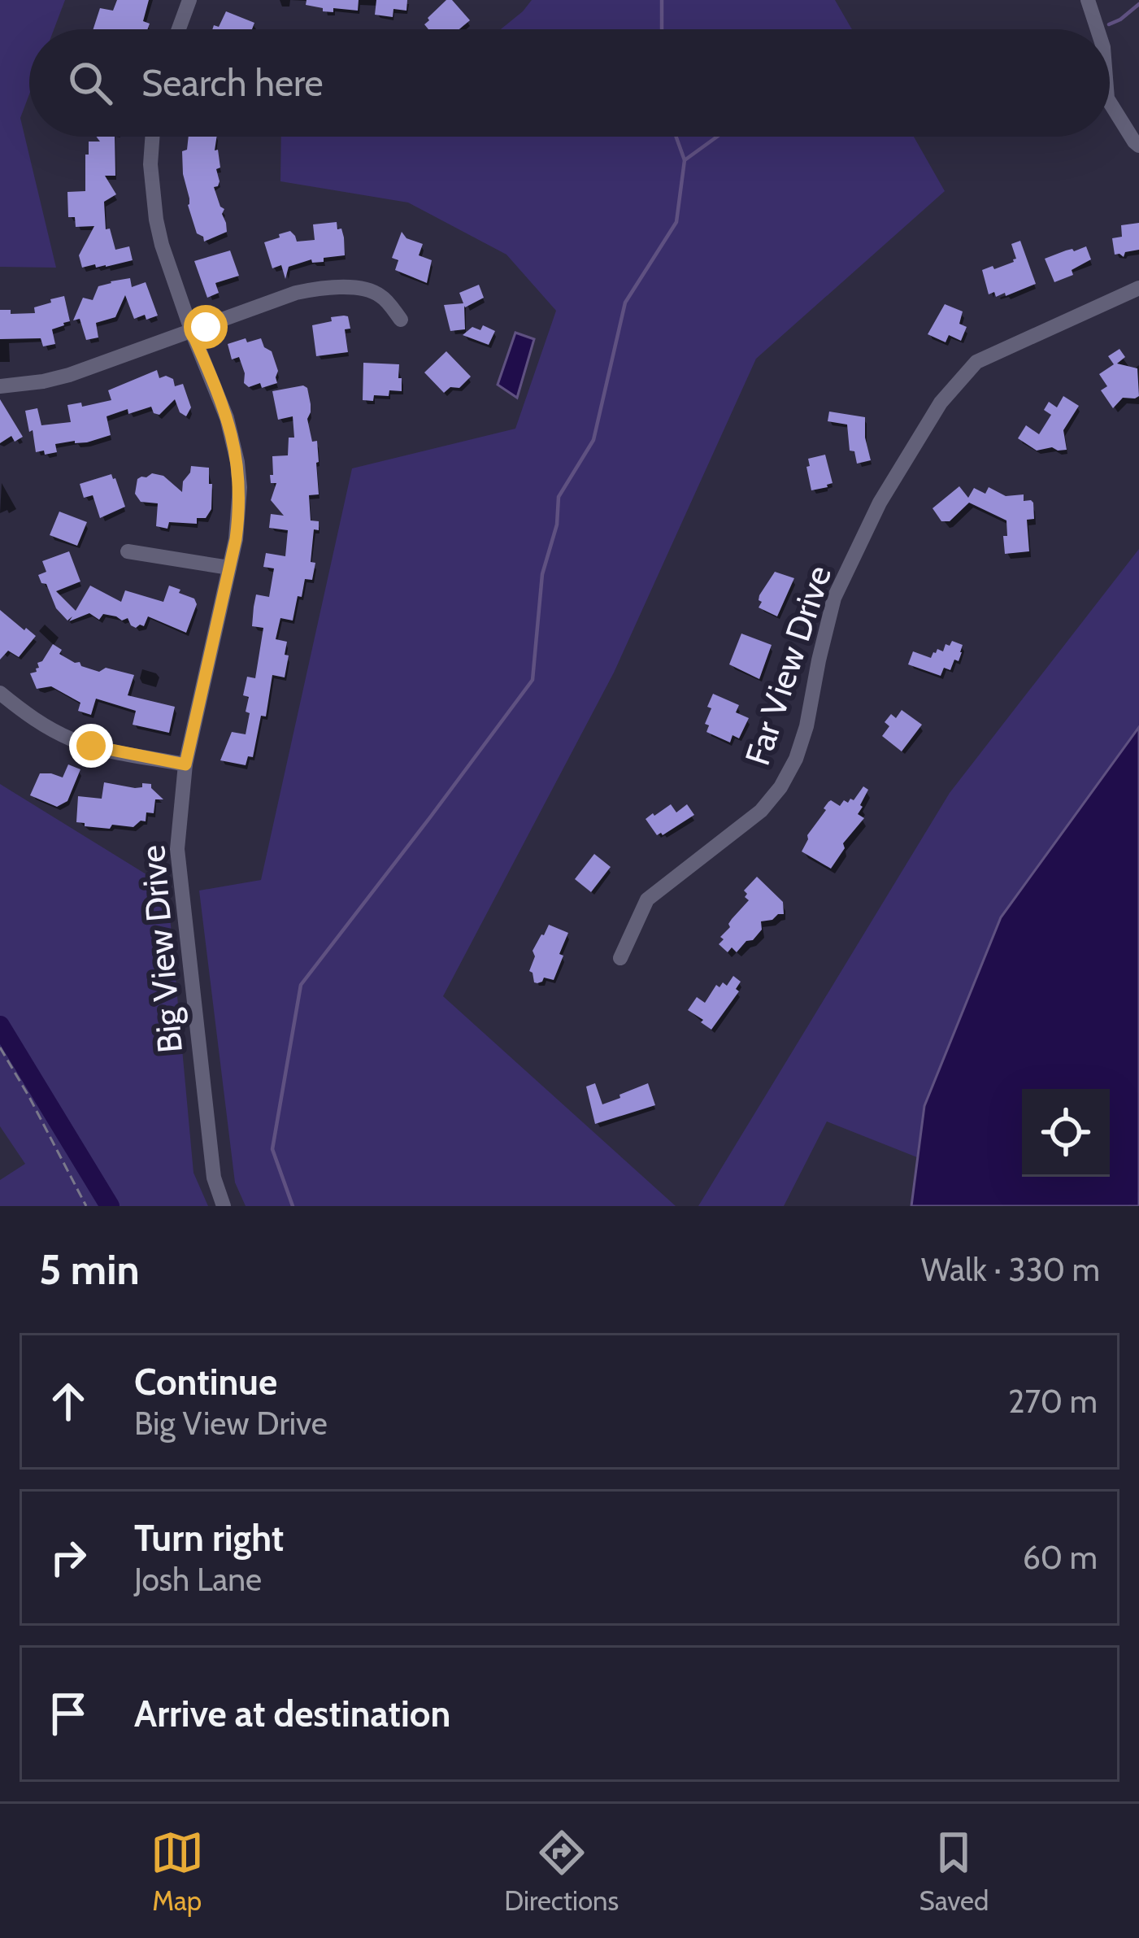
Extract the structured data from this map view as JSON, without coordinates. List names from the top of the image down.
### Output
{
  "streets": {
    "street": ["Far View Drive", "Big View Drive"]
  },
  "page": {
    "search": "Search here",
    "heading": ["5 min", "Walk · 330 m"],
    "list": [
      ["Continue", "Big View Drive", "270 m"],
      ["Turn right", "Josh Lane", "60 m"],
      "Arrive at destination"
    ],
    "nav": ["Map", "Directions", "Saved"]
  }
}
